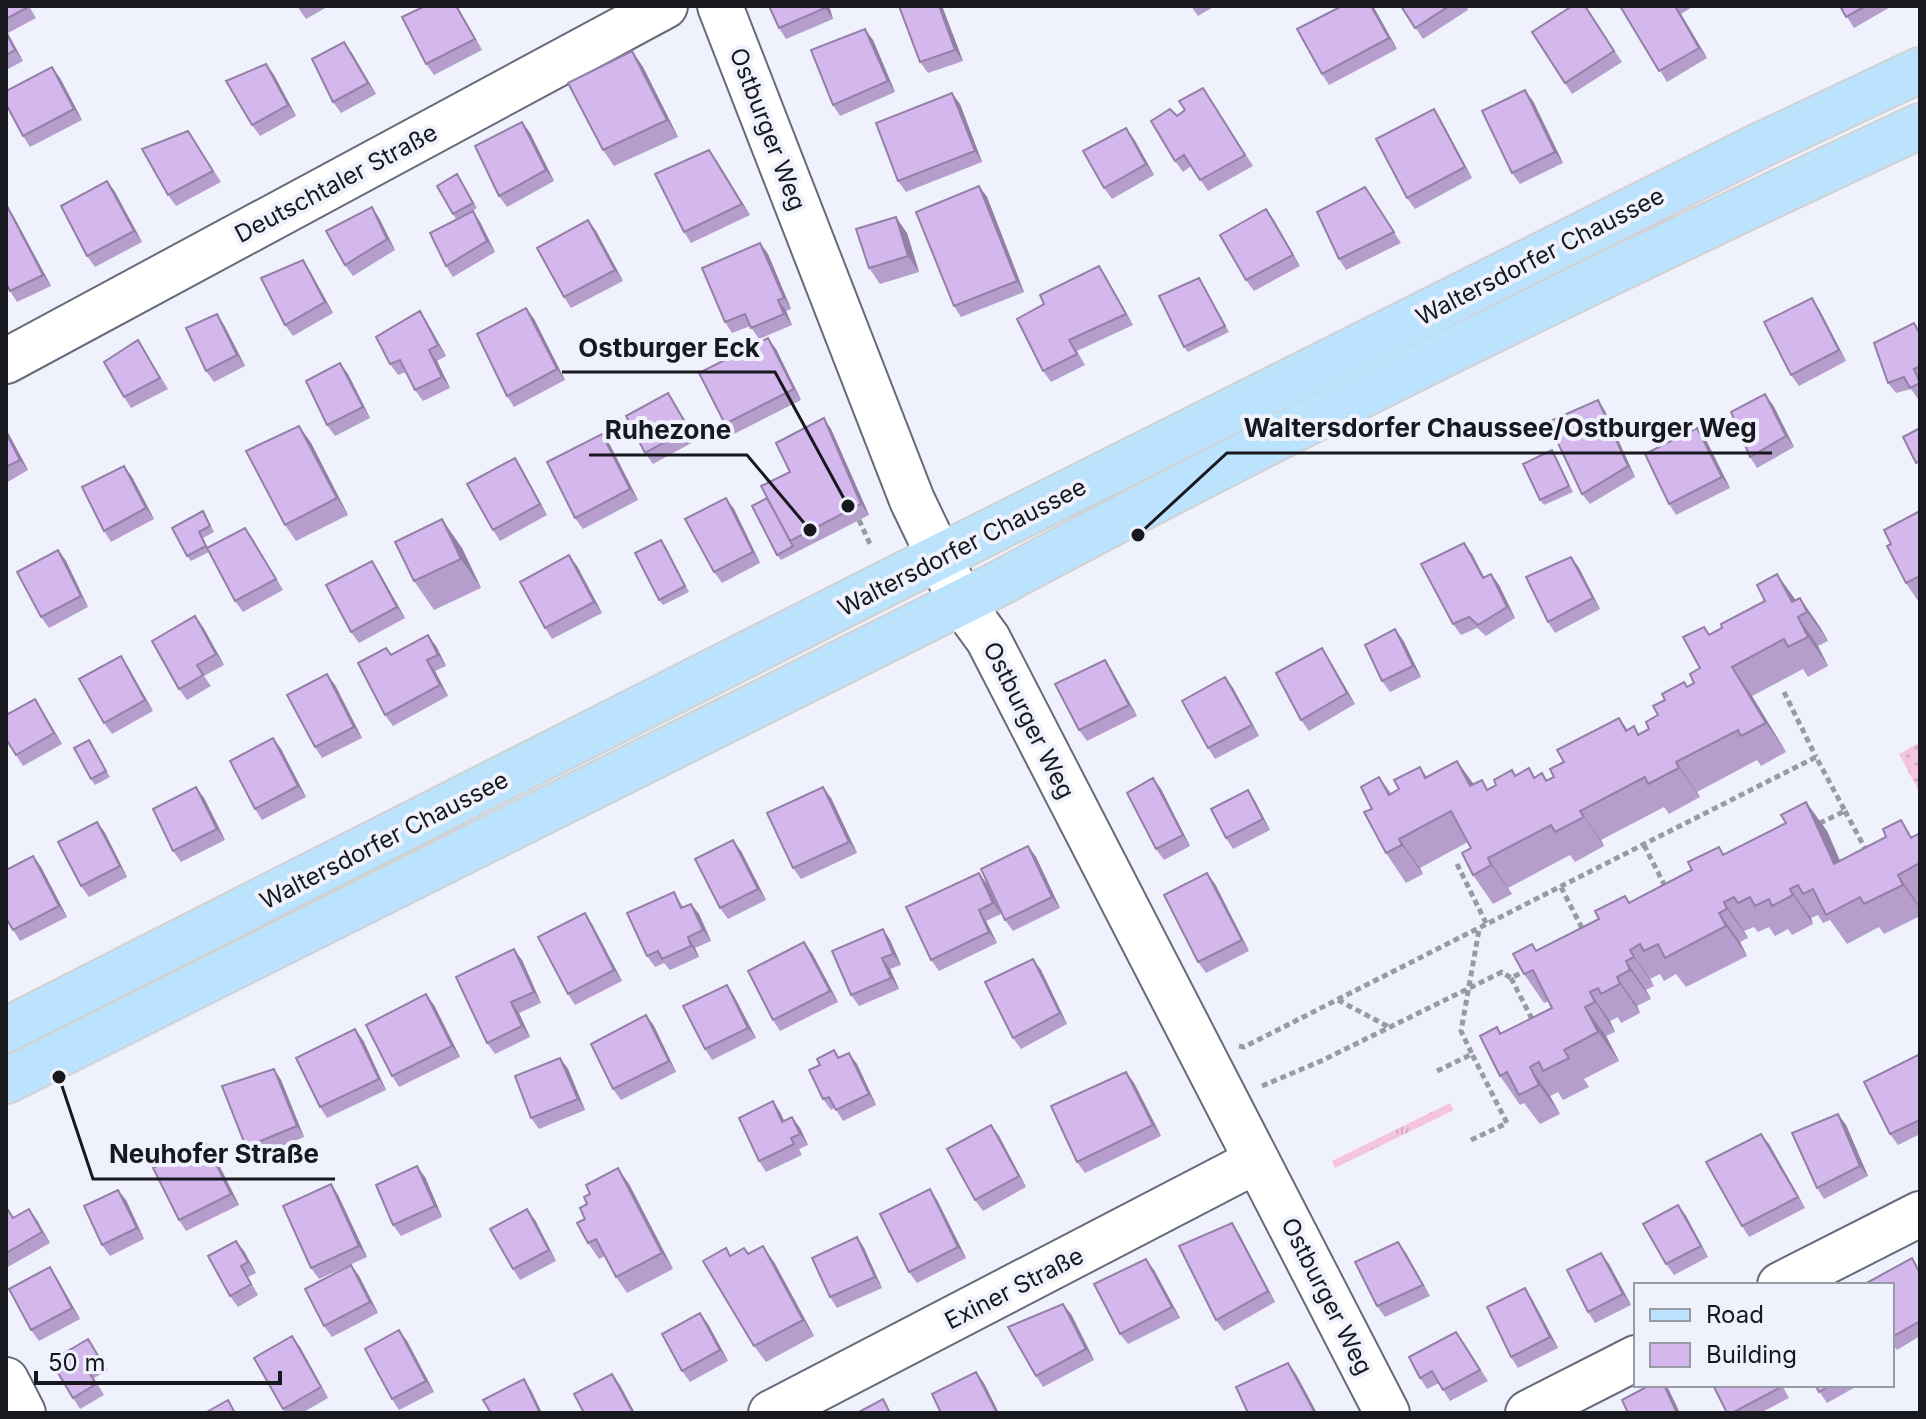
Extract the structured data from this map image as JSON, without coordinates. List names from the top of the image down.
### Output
{
  "streets": {
    "main road": ["Waltersdorfer Chaussee"],
    "street": ["Ostburger Weg", "Deutschtaler Straße", "Exiner Straße"]
  },
  "crossings": [
    ["Ostburger Weg", "Waltersdorfer Chaussee"],
    ["Ostburger Weg", "Exiner Straße"]
  ],
  "places": [
    "Ostburger Eck",
    "Ruhezone",
    "Waltersdorfer Chaussee/Ostburger Weg",
    "Neuhofer Straße"
  ],
  "legend": ["Road", "Building"],
  "scale_bar": "50 m"
}
